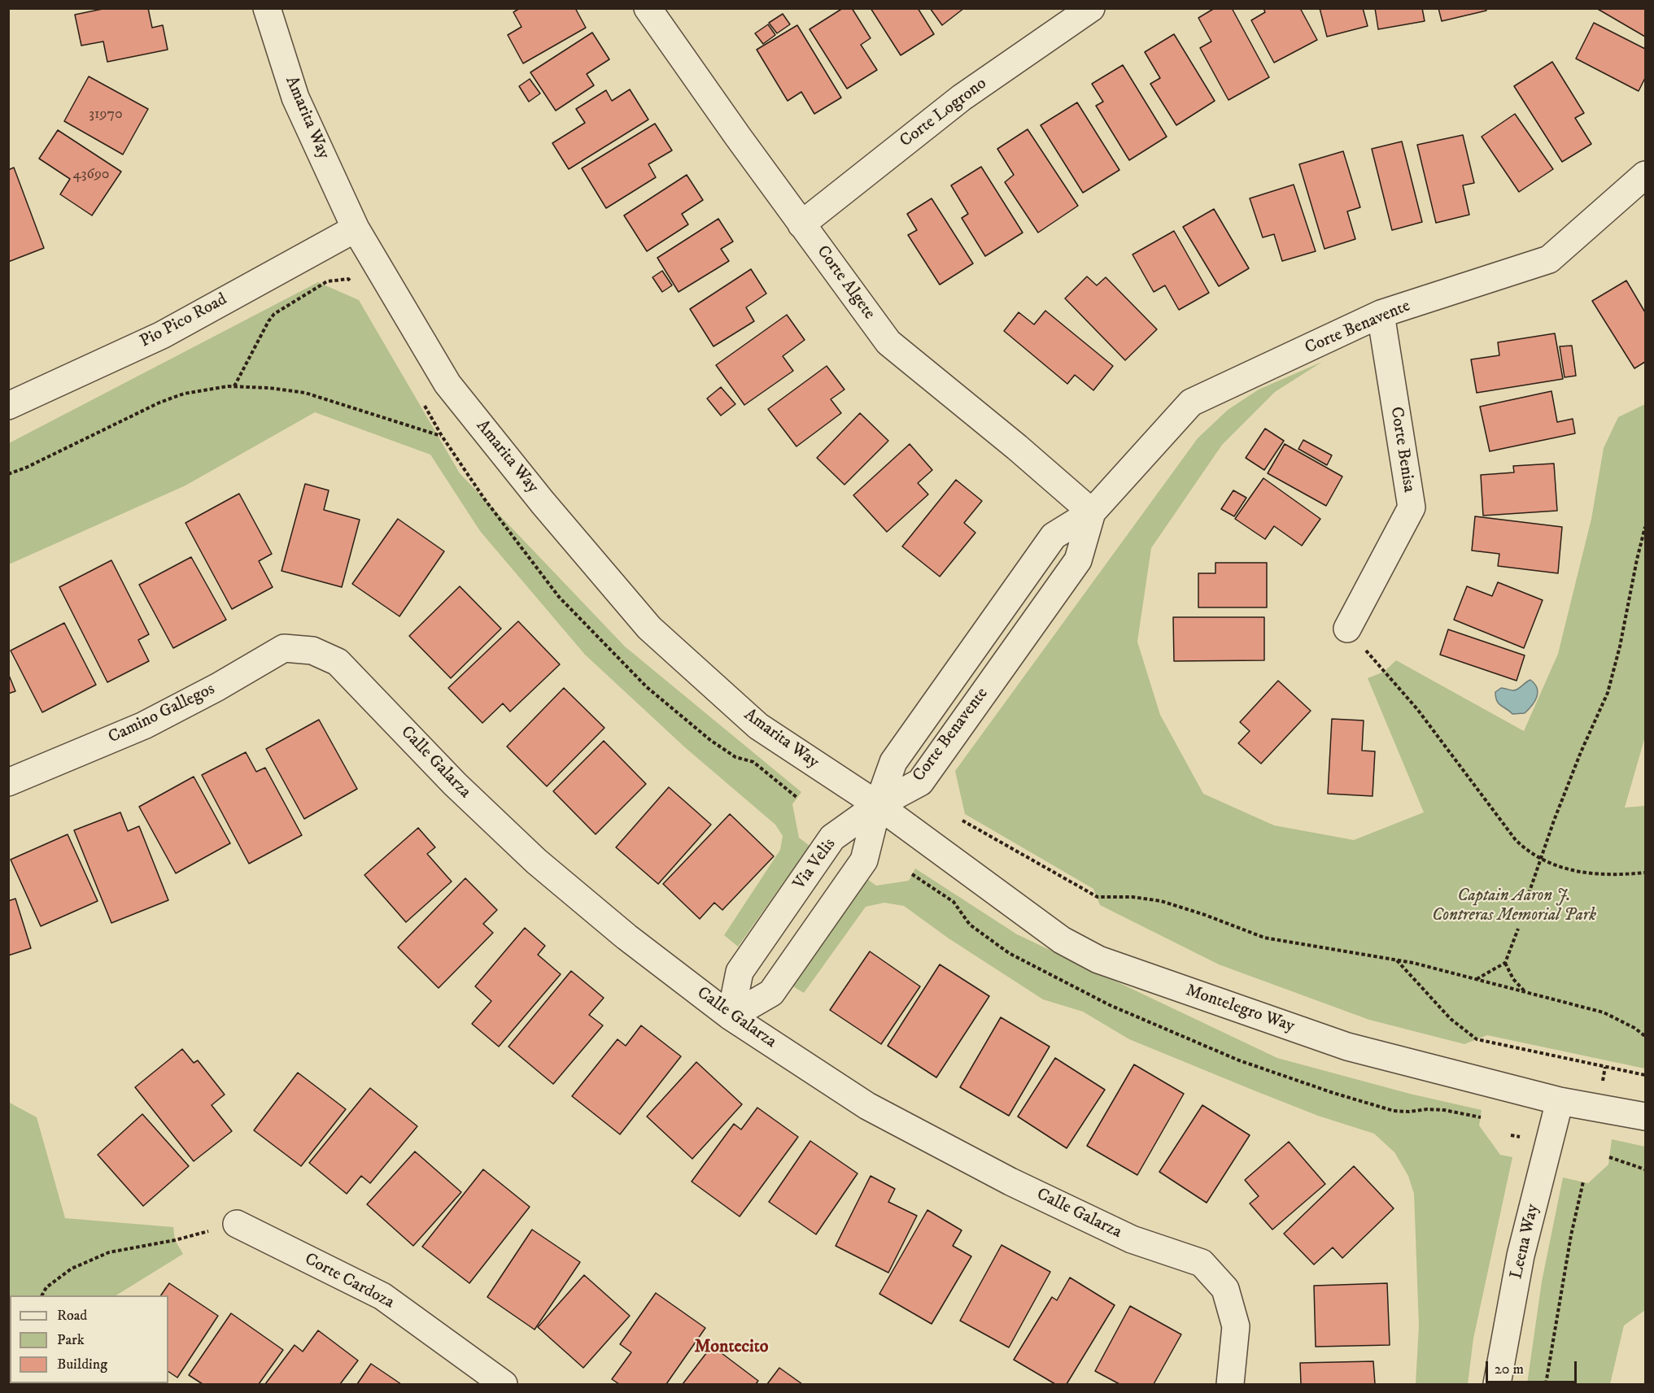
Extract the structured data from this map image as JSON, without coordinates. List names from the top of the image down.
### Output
{
  "streets": {
    "street": [
      "Corte Logrono",
      "Amarita Way",
      "Corte Algete",
      "Pio Pico Road",
      "Corte Benavente",
      "Corte Benisa",
      "Camino Gallegos",
      "Calle Galarza",
      "Via Velis",
      "Montelegro Way",
      "Leena Way",
      "Corte Cardoza"
    ]
  },
  "crossings": [
    ["Corte Logrono", "Corte Algete"],
    ["Amarita Way", "Pio Pico Road"],
    ["Amarita Way", "Corte Benavente"],
    ["Amarita Way", "Via Velis"],
    ["Amarita Way", "Montelegro Way"],
    ["Corte Algete", "Corte Benavente"],
    ["Corte Benavente", "Corte Benisa"],
    ["Corte Benavente", "Via Velis"],
    ["Corte Benavente", "Montelegro Way"],
    ["Camino Gallegos", "Calle Galarza"],
    ["Calle Galarza", "Via Velis"],
    ["Via Velis", "Montelegro Way"],
    ["Montelegro Way", "Leena Way"]
  ],
  "districts": ["Montecito"],
  "parks": ["Captain Aaron J. Contreras Memorial Park"],
  "house_numbers": ["31970", "43690"],
  "legend": ["Road", "Park", "Building"],
  "scale_bar": "20 m"
}
